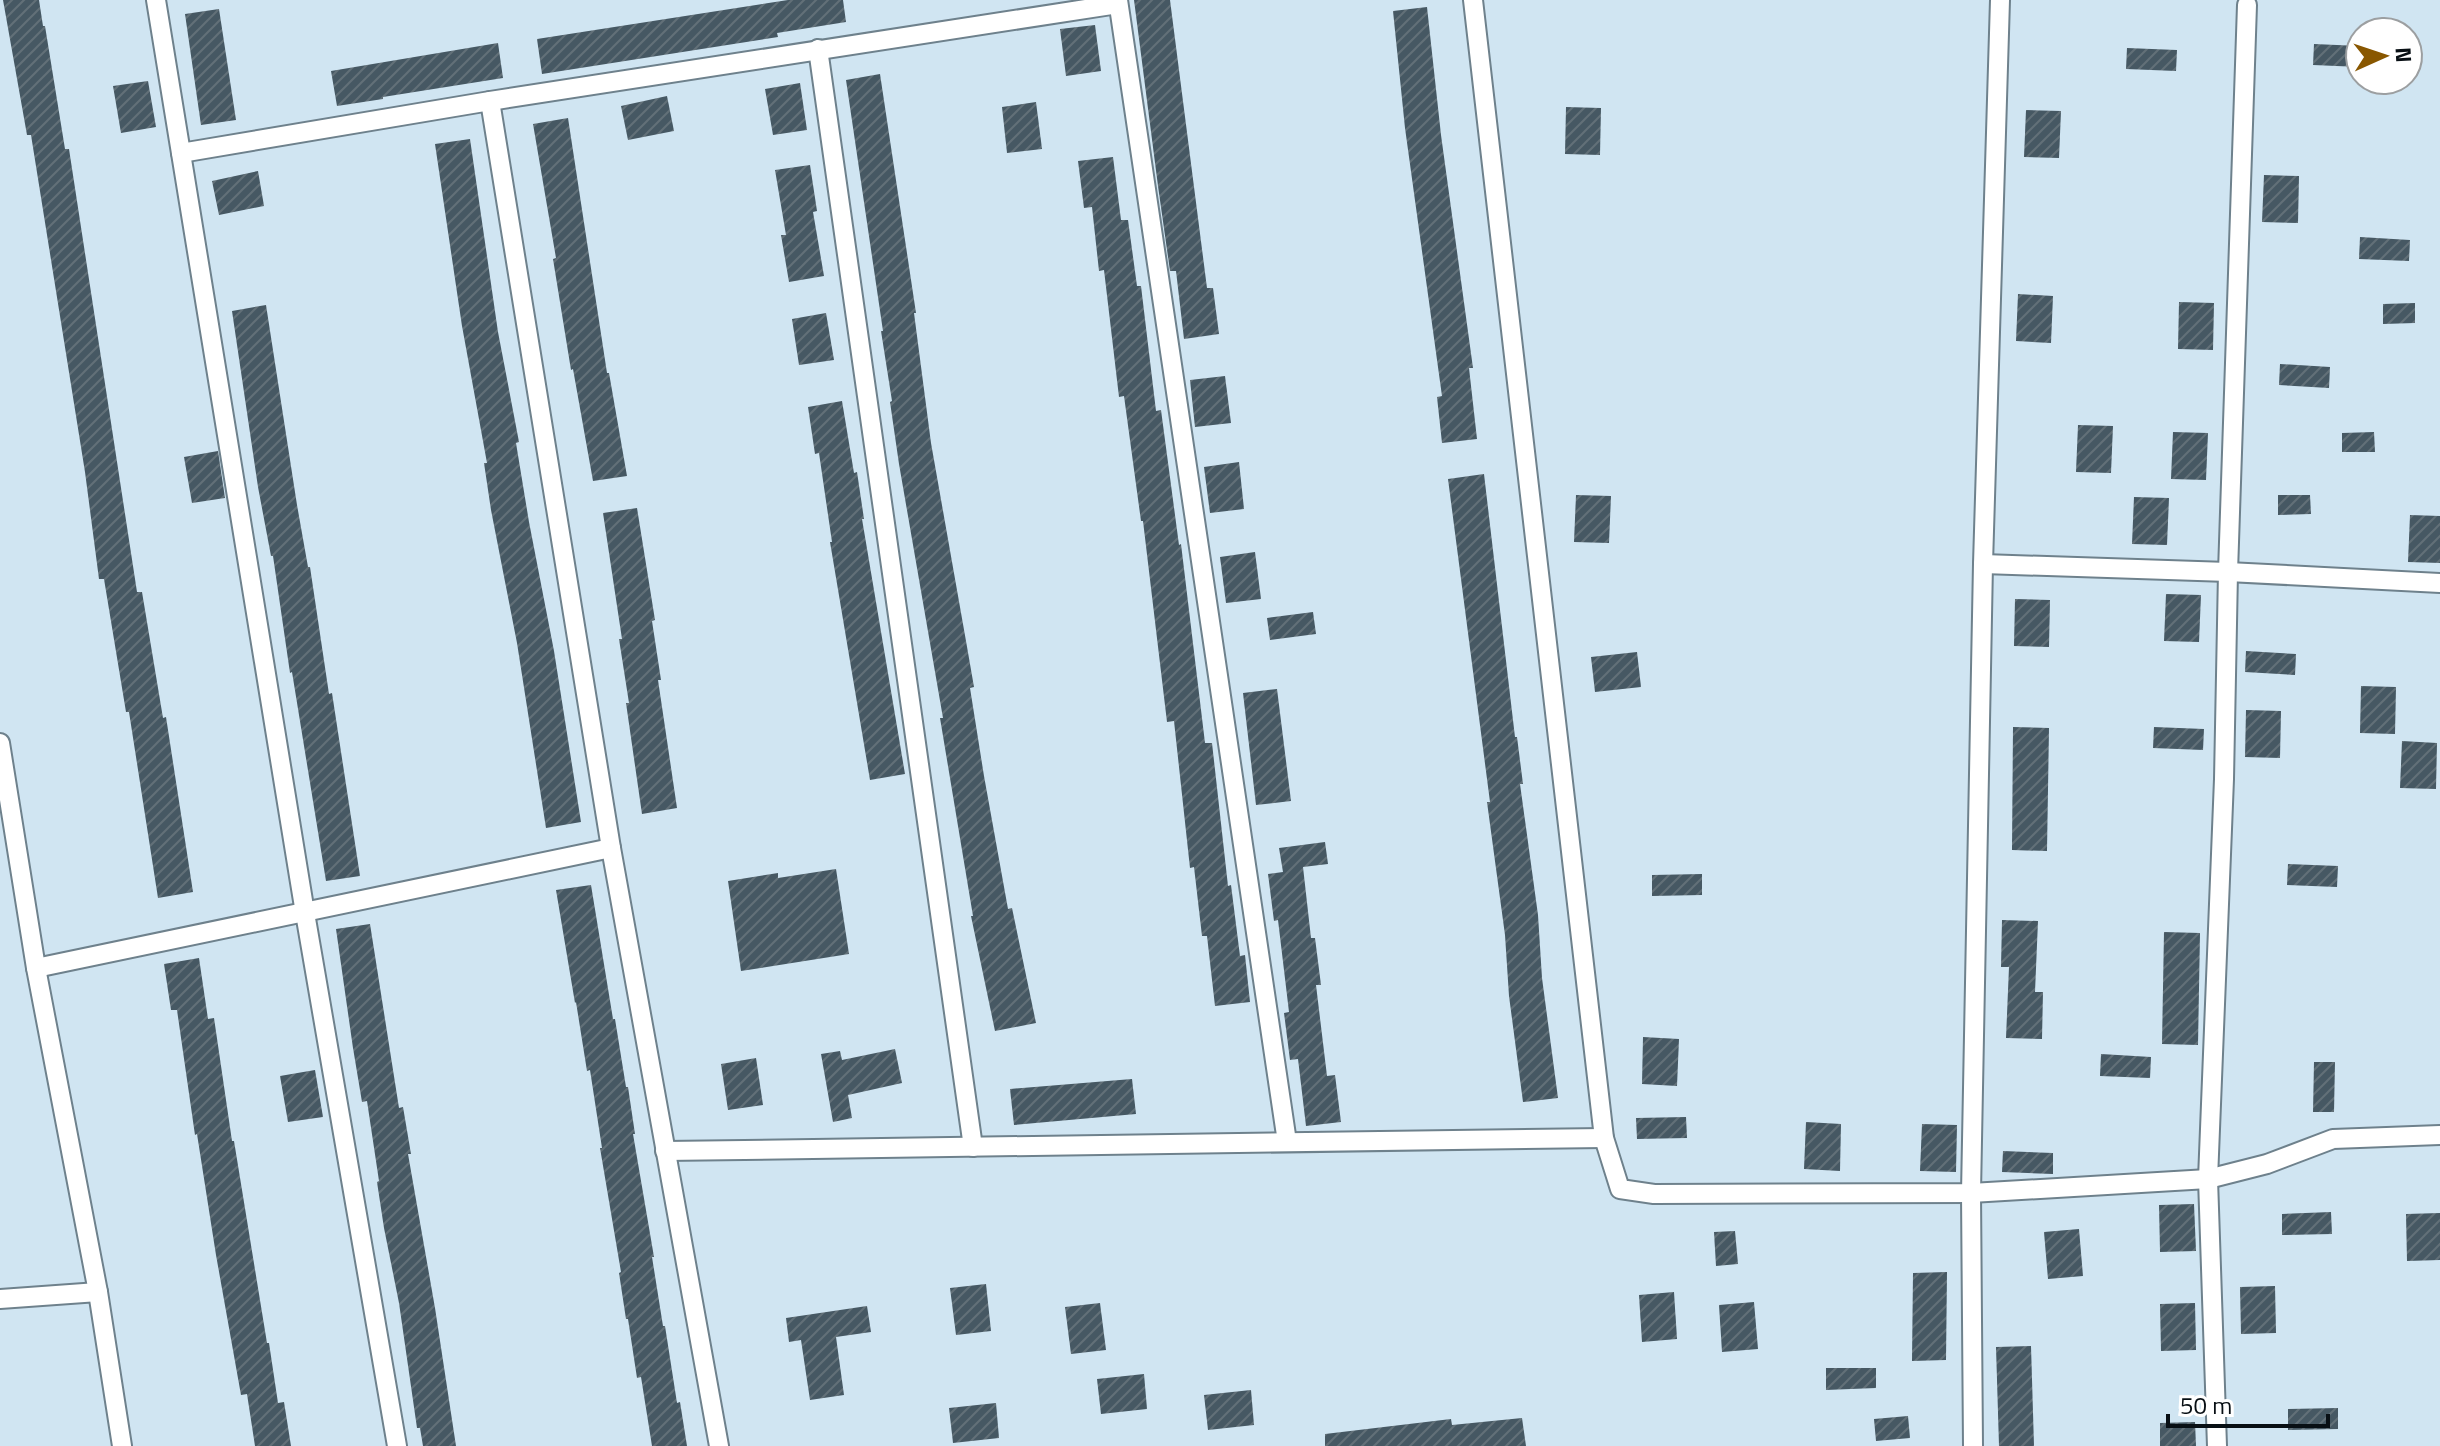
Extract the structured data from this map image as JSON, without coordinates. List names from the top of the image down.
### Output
{
  "scale_bar": "50 m",
  "north": "right"
}
